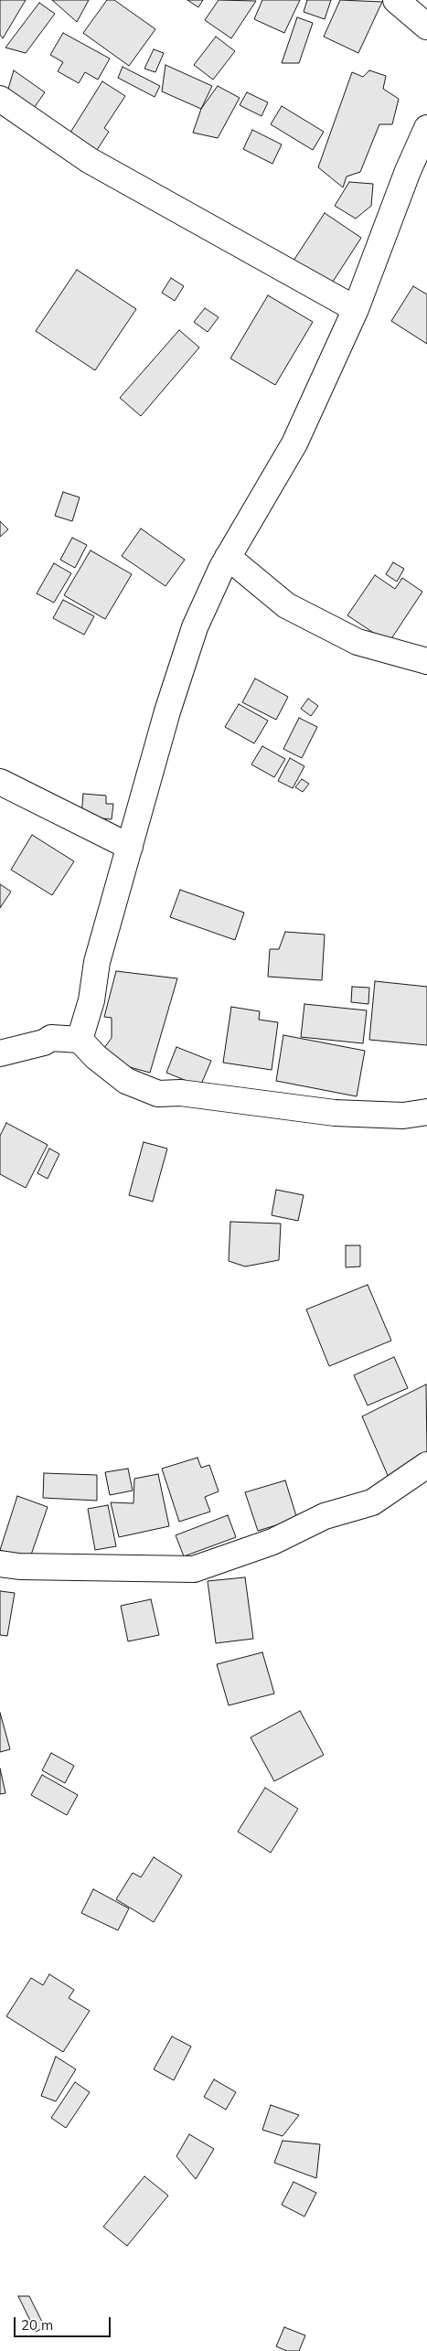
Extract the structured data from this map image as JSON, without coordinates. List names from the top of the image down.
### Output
{
  "scale_bar": "20 m"
}
